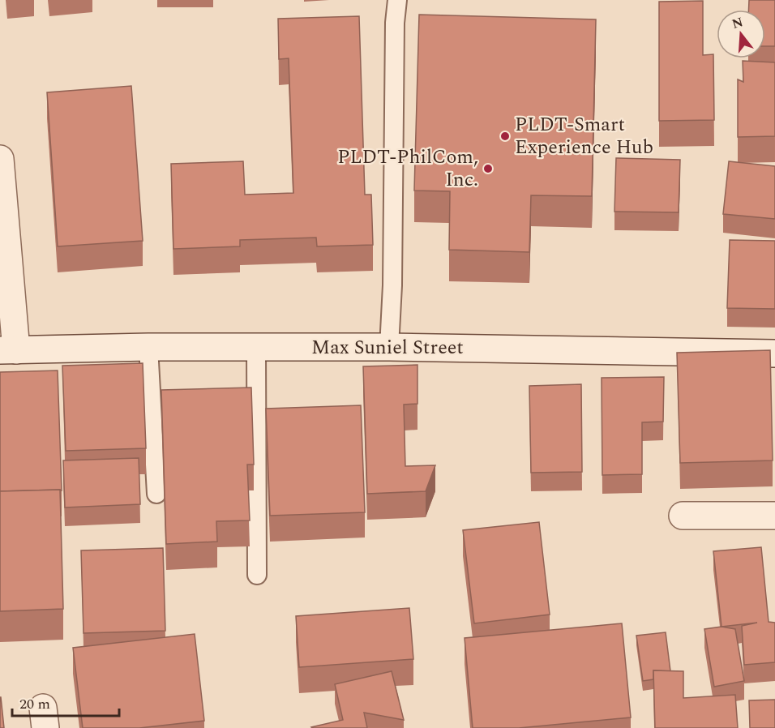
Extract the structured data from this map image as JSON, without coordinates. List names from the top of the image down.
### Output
{
  "streets": {
    "main road": ["Max Suniel Street"]
  },
  "places": ["PLDT-Smart Experience Hub", "PLDT-PhilCom, Inc."],
  "scale_bar": "20 m",
  "north": "top"
}
